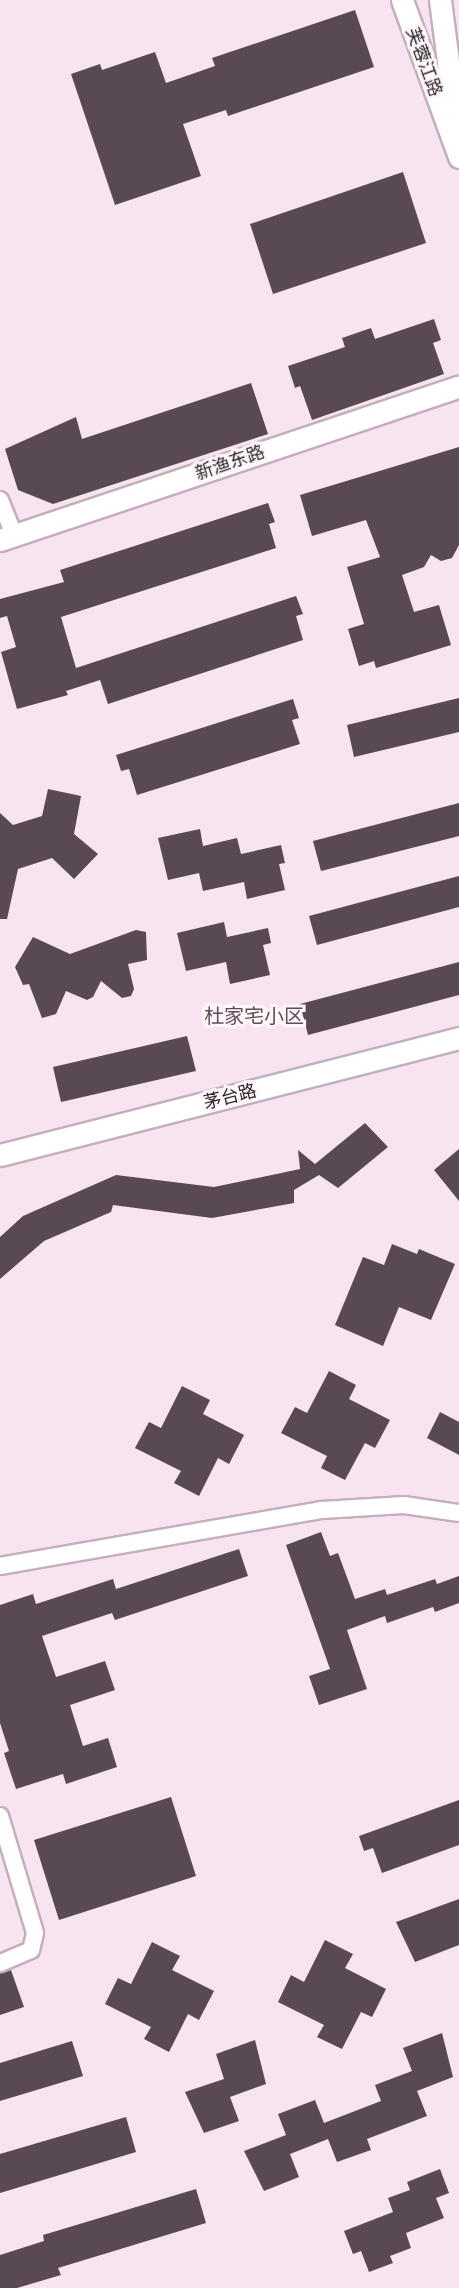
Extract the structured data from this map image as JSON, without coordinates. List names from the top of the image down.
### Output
{
  "streets": {
    "street": ["芙蓉江路", "新渔东路", "茅台路"]
  },
  "districts": ["杜家宅小区"]
}
